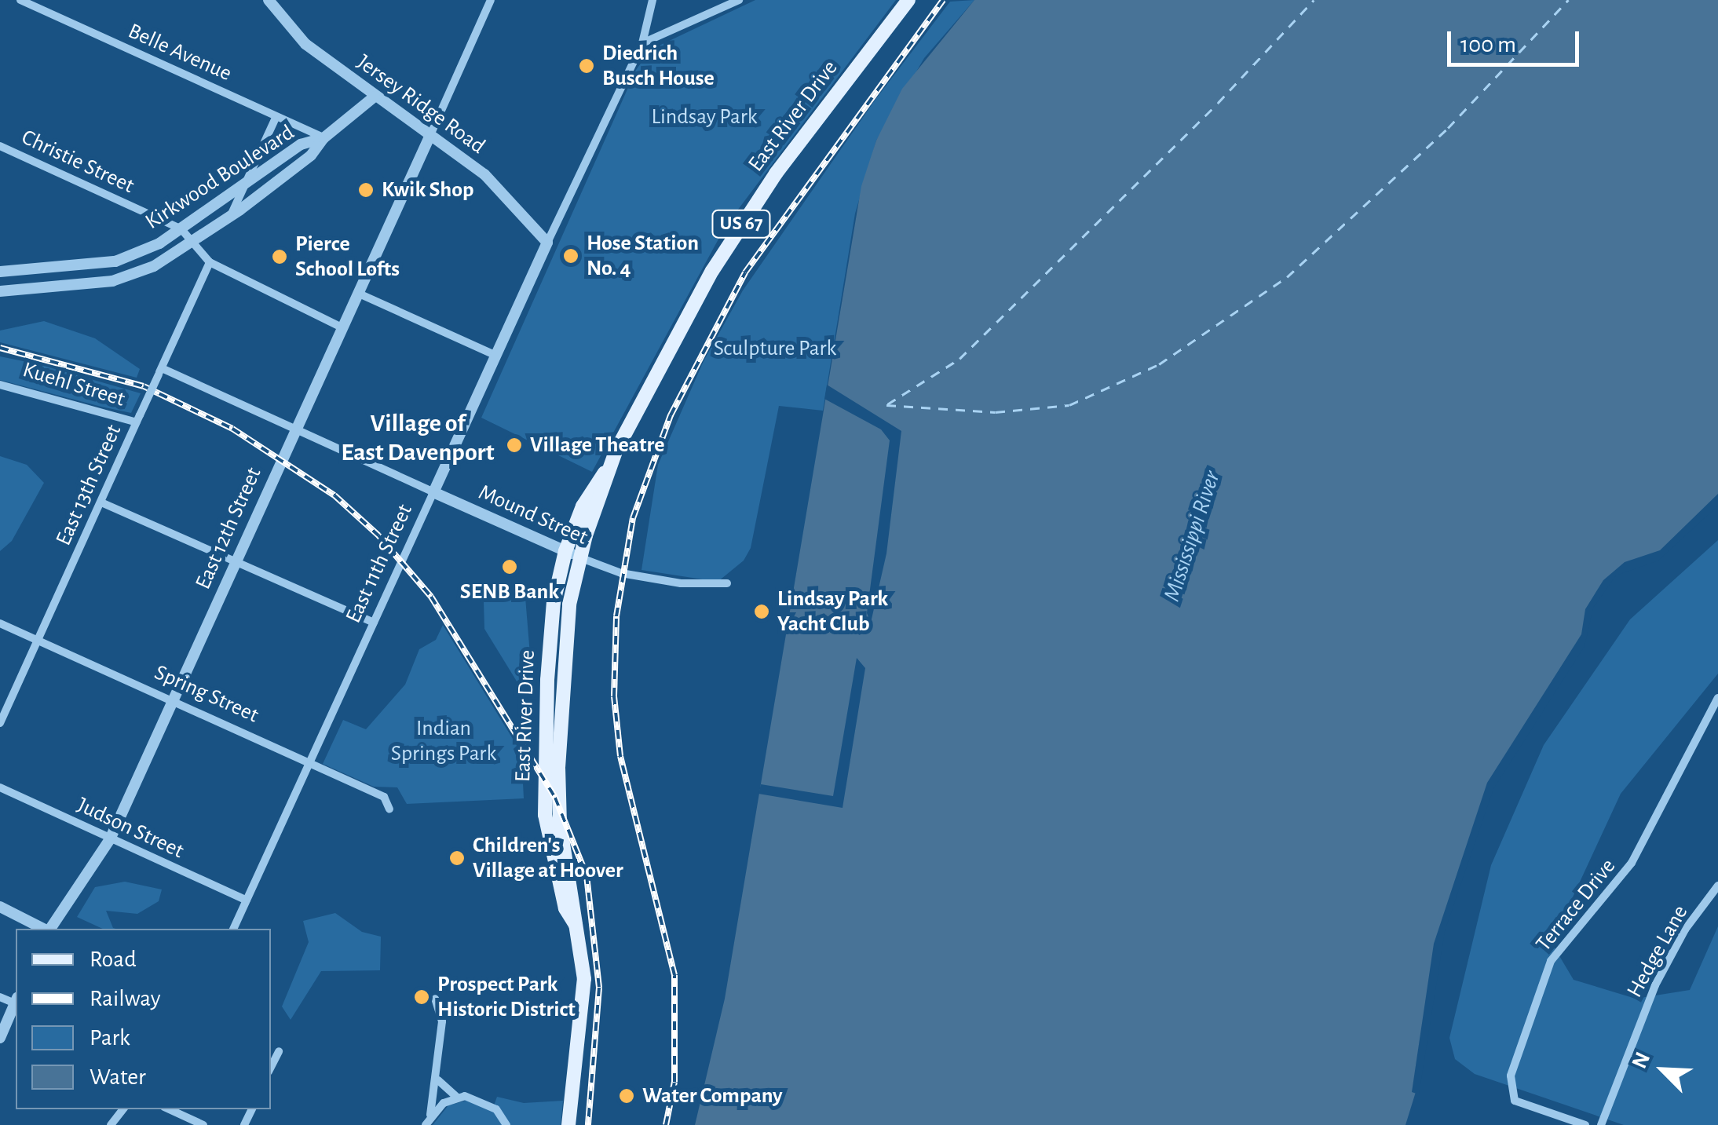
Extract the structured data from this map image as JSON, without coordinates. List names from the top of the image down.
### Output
{
  "streets": {
    "main road": ["East River Drive", "US 67"],
    "street": [
      "Belle Avenue",
      "Jersey Ridge Road",
      "Christie Street",
      "Kirkwood Boulevard",
      "Kuehl Street",
      "East 13th Street",
      "Mound Street",
      "East 12th Street",
      "East 11th Street",
      "Spring Street",
      "Judson Street",
      "Terrace Drive",
      "Hedge Lane"
    ]
  },
  "crossings": [
    ["Belle Avenue", "Kirkwood Boulevard"],
    ["Jersey Ridge Road", "Kirkwood Boulevard"],
    ["Jersey Ridge Road", "East 12th Street"],
    ["Jersey Ridge Road", "East 11th Street"],
    ["East River Drive", "Mound Street"],
    ["Christie Street", "Kirkwood Boulevard"],
    ["Christie Street", "East 13th Street"],
    ["Christie Street", "East 12th Street"],
    ["Kuehl Street", "East 13th Street"],
    ["East 13th Street", "Mound Street"],
    ["East 13th Street", "Spring Street"],
    ["Mound Street", "East 12th Street"],
    ["Mound Street", "East 11th Street"],
    ["East 12th Street", "Spring Street"],
    ["East 12th Street", "Judson Street"],
    ["East 11th Street", "Spring Street"],
    ["East 11th Street", "Judson Street"]
  ],
  "districts": ["Village of East Davenport"],
  "water": ["Mississippi River"],
  "parks": ["Lindsay Park", "Sculpture Park", "Indian Springs Park"],
  "places": [
    "Diedrich Busch House",
    "Kwik Shop",
    "Hose Station No. 4",
    "Pierce School Lofts",
    "Village Theatre",
    "SENB Bank",
    "Lindsay Park Yacht Club",
    "Children's Village at Hoover",
    "Prospect Park Historic District",
    "Water Company"
  ],
  "legend": [
    "Road",
    "Railway",
    "Park",
    "Water"
  ],
  "scale_bar": "100 m",
  "north": "top left"
}
